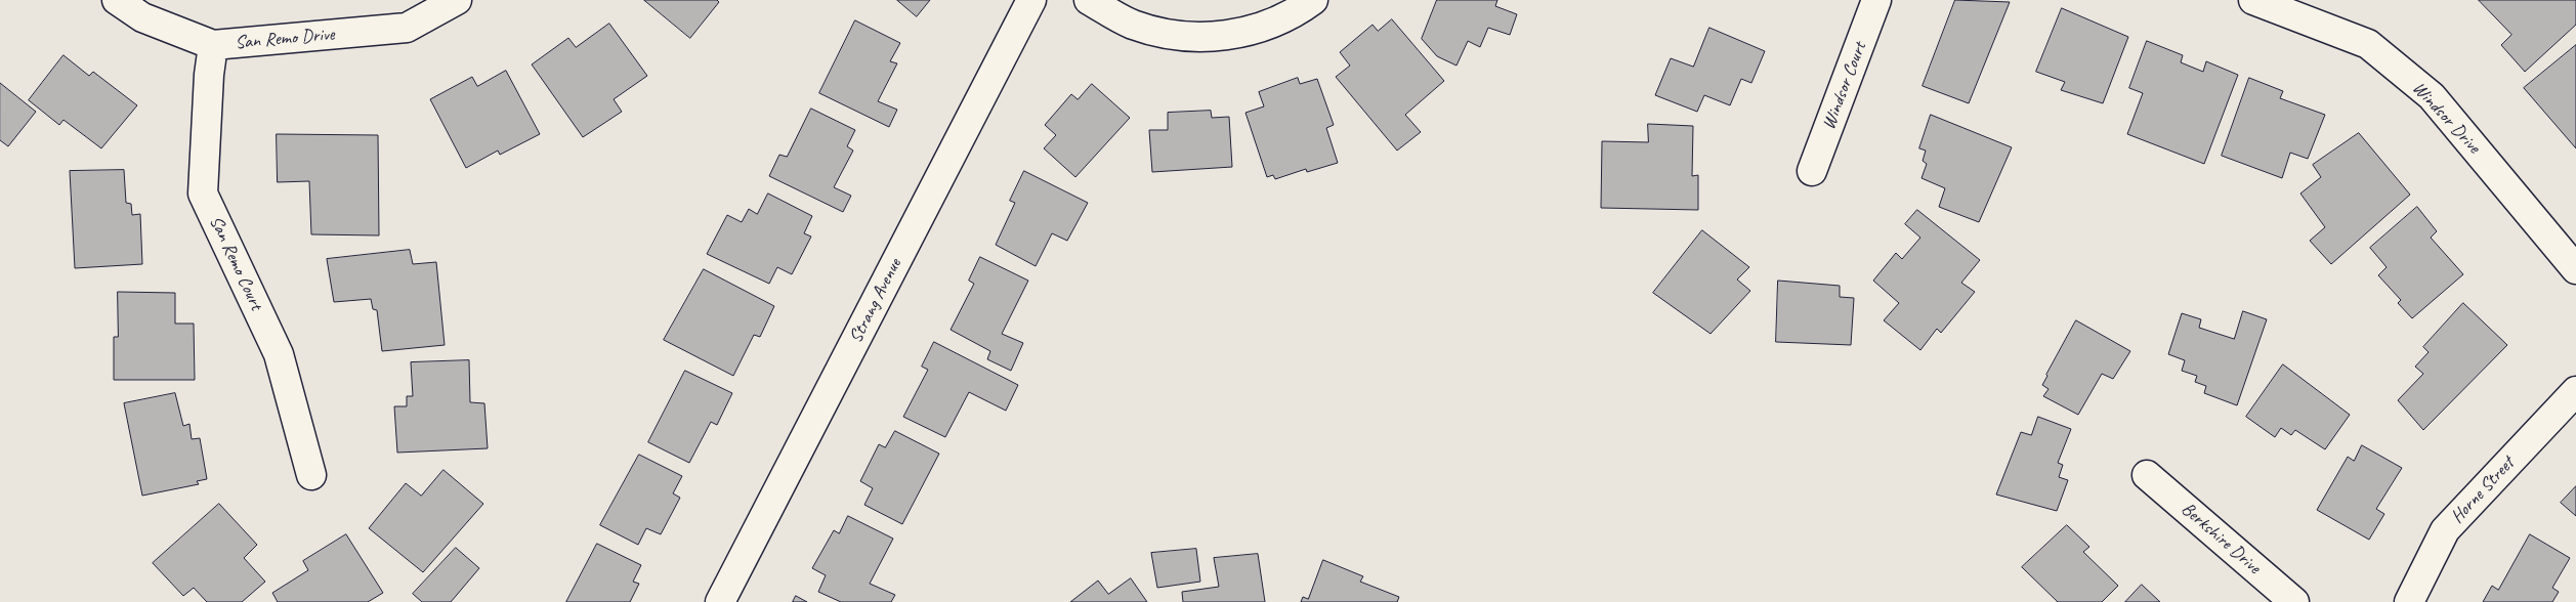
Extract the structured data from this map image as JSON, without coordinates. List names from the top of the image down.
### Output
{
  "streets": {
    "street": [
      "San Remo Drive",
      "Windsor Court",
      "Windsor Drive",
      "San Remo Court",
      "Strang Avenue",
      "Horne Street",
      "Berkshire Drive"
    ]
  },
  "crossings": [
    ["San Remo Drive", "San Remo Court"]
  ]
}
